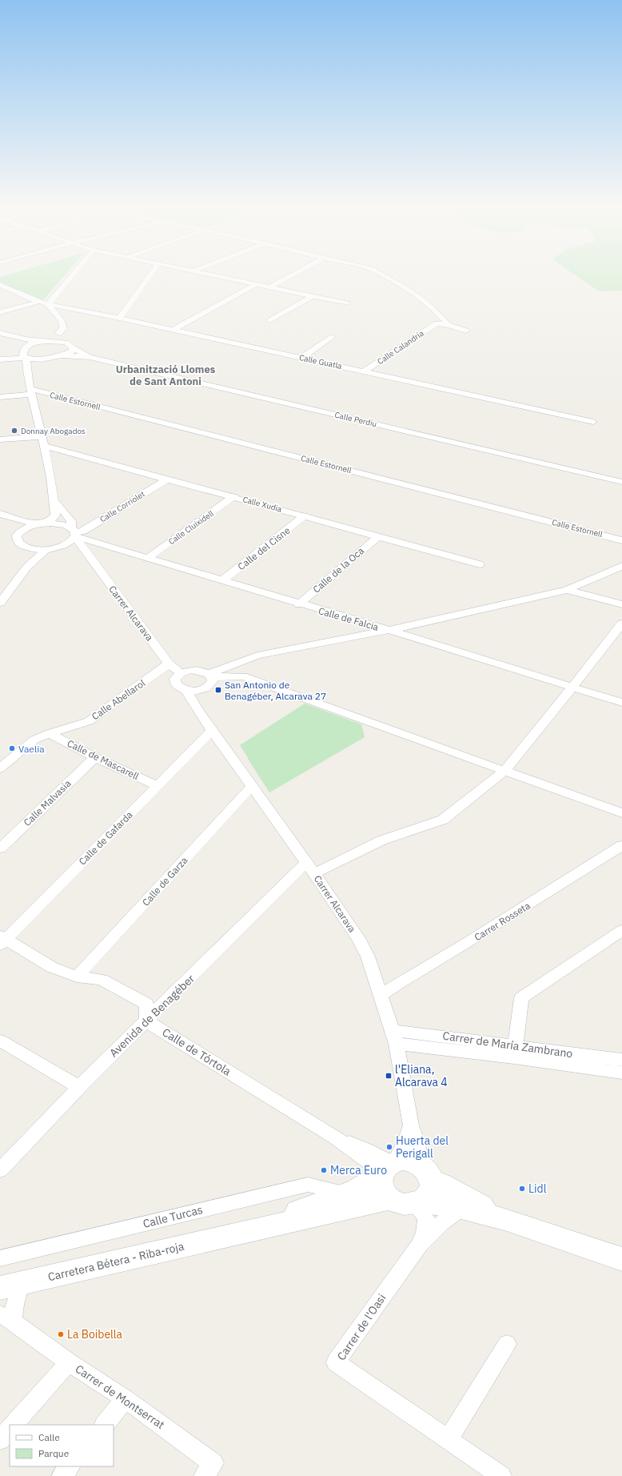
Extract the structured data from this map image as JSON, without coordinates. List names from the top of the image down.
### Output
{
  "streets": {
    "main road": ["Carretera Bétera - Riba-roja"],
    "street": [
      "Calle Calandria",
      "Calle Guatla",
      "Calle Estornell",
      "Calle Perdiu",
      "Calle Xudia",
      "Calle Corriolet",
      "Calle Cluixidell",
      "Calle del Cisne",
      "Calle de la Oca",
      "Carrer Alcarava",
      "Calle de Falcia",
      "Calle Abellarol",
      "Calle de Mascarell",
      "Calle Malvasia",
      "Calle de Gafarda",
      "Calle de Garza",
      "Carrer Rosseta",
      "Avenida de Benagéber",
      "Carrer de María Zambrano",
      "Calle de Tórtola",
      "Calle Turcas",
      "Carrer de l'Oasi",
      "Carrer de Montserrat"
    ]
  },
  "crossings": [
    ["Calle Calandria", "Calle Guatla"],
    ["Calle Estornell", "Carrer Alcarava"],
    ["Calle Xudia", "Calle Corriolet"],
    ["Calle Xudia", "Calle Cluixidell"],
    ["Calle Xudia", "Calle del Cisne"],
    ["Calle Xudia", "Calle de la Oca"],
    ["Calle Xudia", "Carrer Alcarava"],
    ["Calle Corriolet", "Carrer Alcarava"],
    ["Calle Corriolet", "Calle de Falcia"],
    ["Calle Cluixidell", "Calle de Falcia"],
    ["Calle del Cisne", "Calle de Falcia"],
    ["Calle de la Oca", "Calle de Falcia"],
    ["Carrer Alcarava", "Calle de Falcia"],
    ["Carrer Alcarava", "Calle Abellarol"],
    ["Carrer Alcarava", "Calle de Gafarda"],
    ["Carrer Alcarava", "Calle de Garza"],
    ["Carrer Alcarava", "Carrer Rosseta"],
    ["Carrer Alcarava", "Avenida de Benagéber"],
    ["Carrer Alcarava", "Carrer de María Zambrano"],
    ["Carrer Alcarava", "Calle de Tórtola"],
    ["Carrer Alcarava", "Carretera Bétera - Riba-roja"],
    ["Carrer Alcarava", "Carrer de l'Oasi"],
    ["Calle de Falcia", "Avenida de Benagéber"],
    ["Calle Abellarol", "Calle de Mascarell"],
    ["Calle de Mascarell", "Calle Malvasia"],
    ["Calle de Mascarell", "Calle de Gafarda"],
    ["Avenida de Benagéber", "Calle de Tórtola"],
    ["Calle de Tórtola", "Carretera Bétera - Riba-roja"],
    ["Calle de Tórtola", "Carrer de l'Oasi"],
    ["Calle Turcas", "Carretera Bétera - Riba-roja"],
    ["Carretera Bétera - Riba-roja", "Carrer de l'Oasi"],
    ["Carretera Bétera - Riba-roja", "Carrer de Montserrat"]
  ],
  "districts": ["Urbanització Llomes de Sant Antoni"],
  "places": {
    "other": [
      "Donnay Abogados",
      "Vaelia",
      "Huerta del Perigall",
      "Merca Euro",
      "Lidl",
      "La Boibella"
    ],
    "transit": ["San Antonio de Benagéber, Alcarava 27", "l'Eliana, Alcarava 4"]
  },
  "legend": ["Calle", "Parque"]
}
